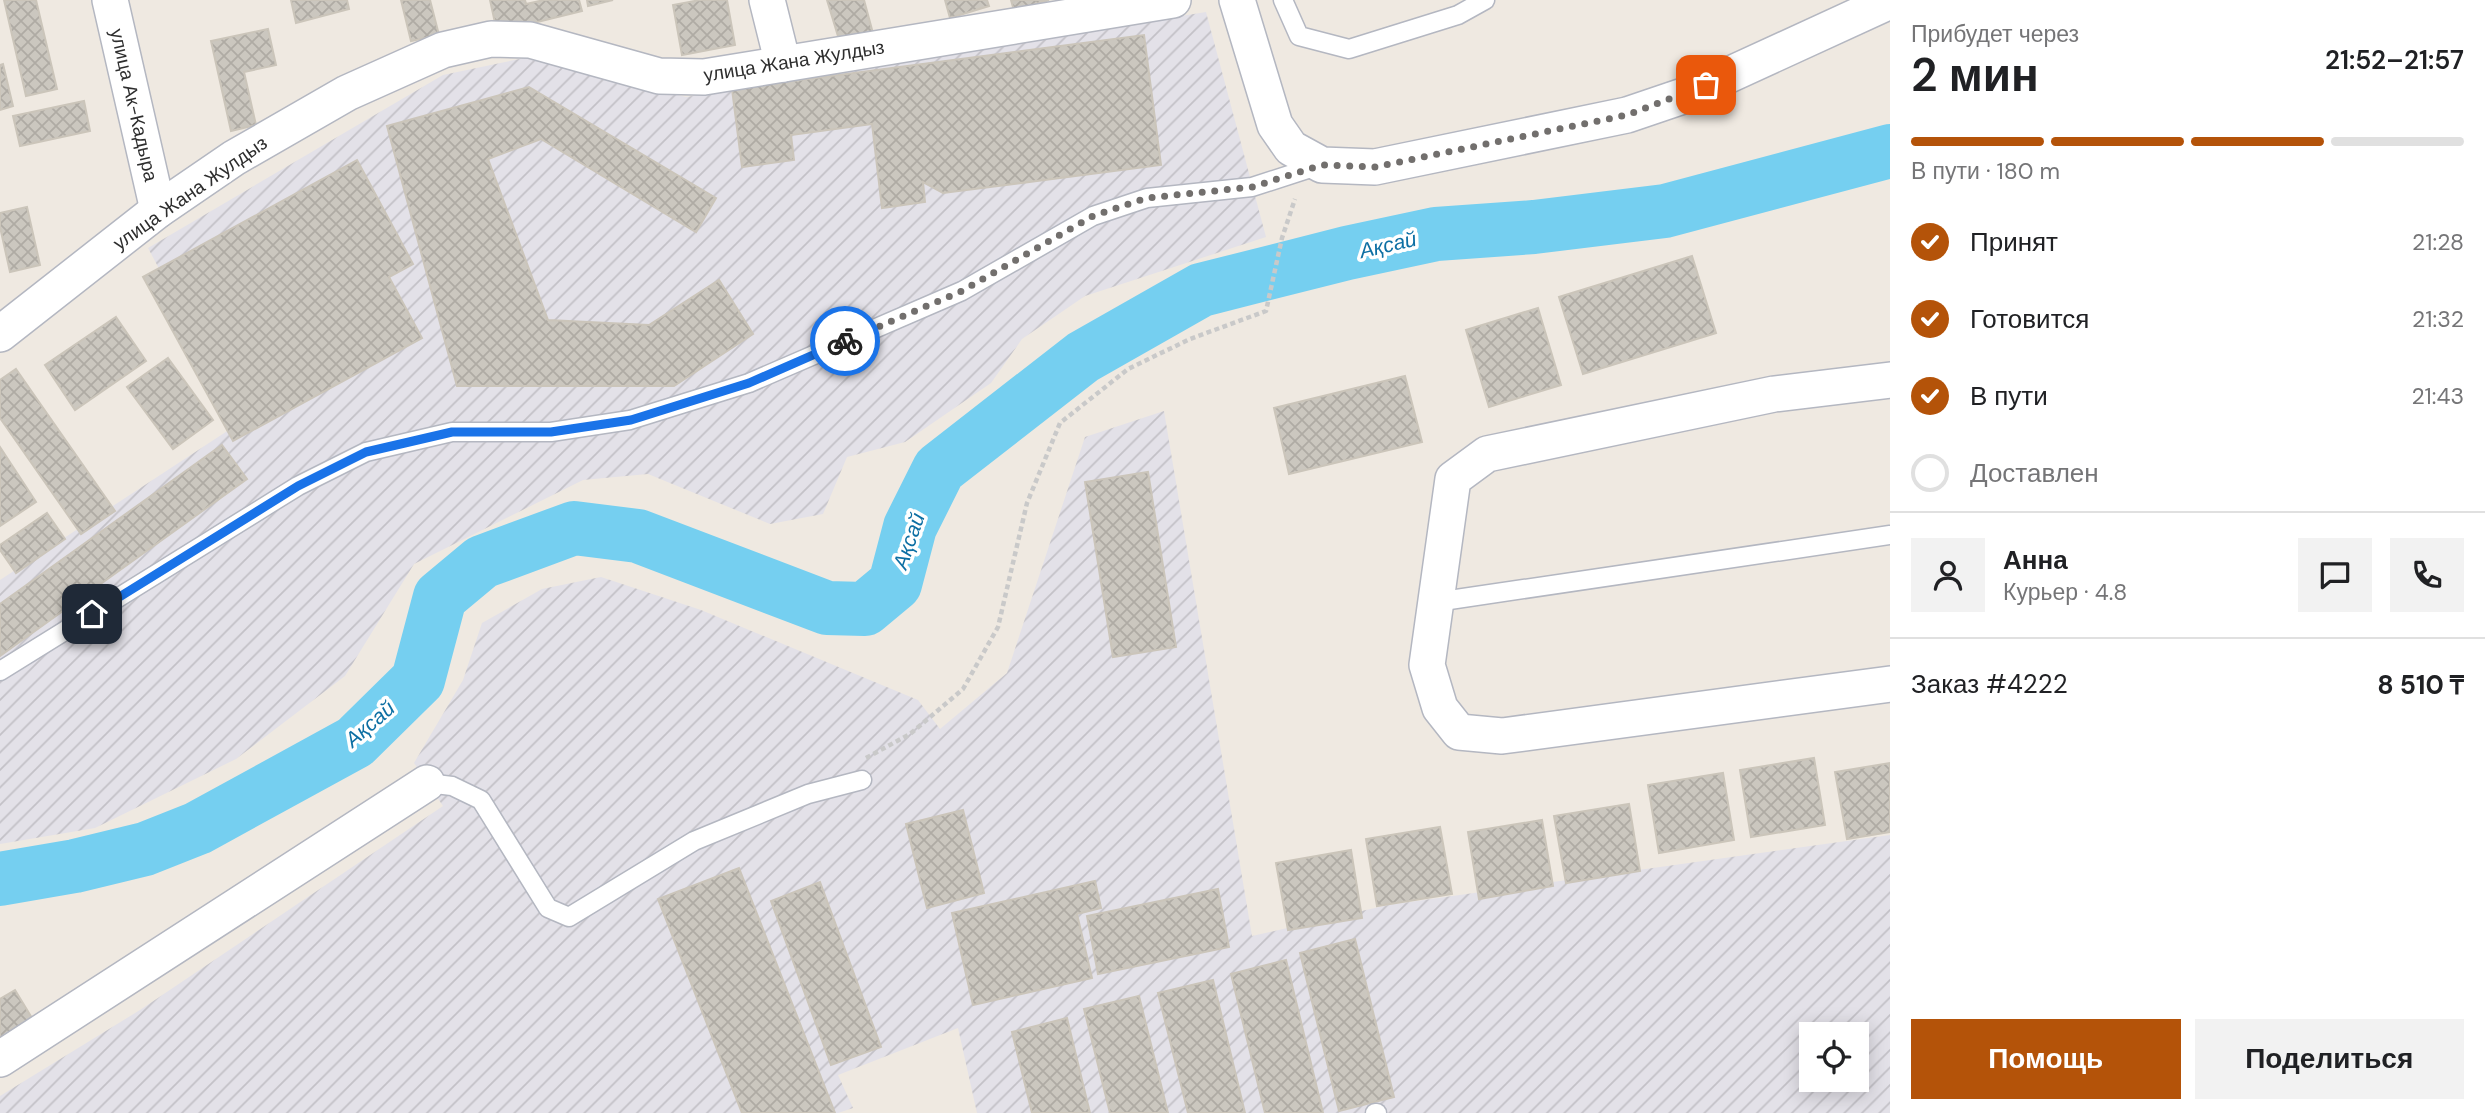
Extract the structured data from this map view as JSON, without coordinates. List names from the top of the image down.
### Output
{
  "streets": {
    "street": ["улица Жана Жулдыз", "улица Ак-Кадыра"]
  },
  "crossings": [
    ["улица Жана Жулдыз", "улица Ак-Кадыра"]
  ],
  "water": ["Ақсай"],
  "page": {
    "heading": ["2 мин", "Прибудет через", "21:52–21:57"],
    "panel": [
      "Анна",
      "Курьер · 4.8",
      "Заказ #4222",
      "8 510 ₸"
    ],
    "bar": "В пути · 180 m",
    "list": [
      ["Принят", "21:28"],
      ["Готовится", "21:32"],
      ["В пути", "21:43"],
      "Доставлен"
    ],
    "buttons": ["Помощь", "Поделиться"]
  }
}
